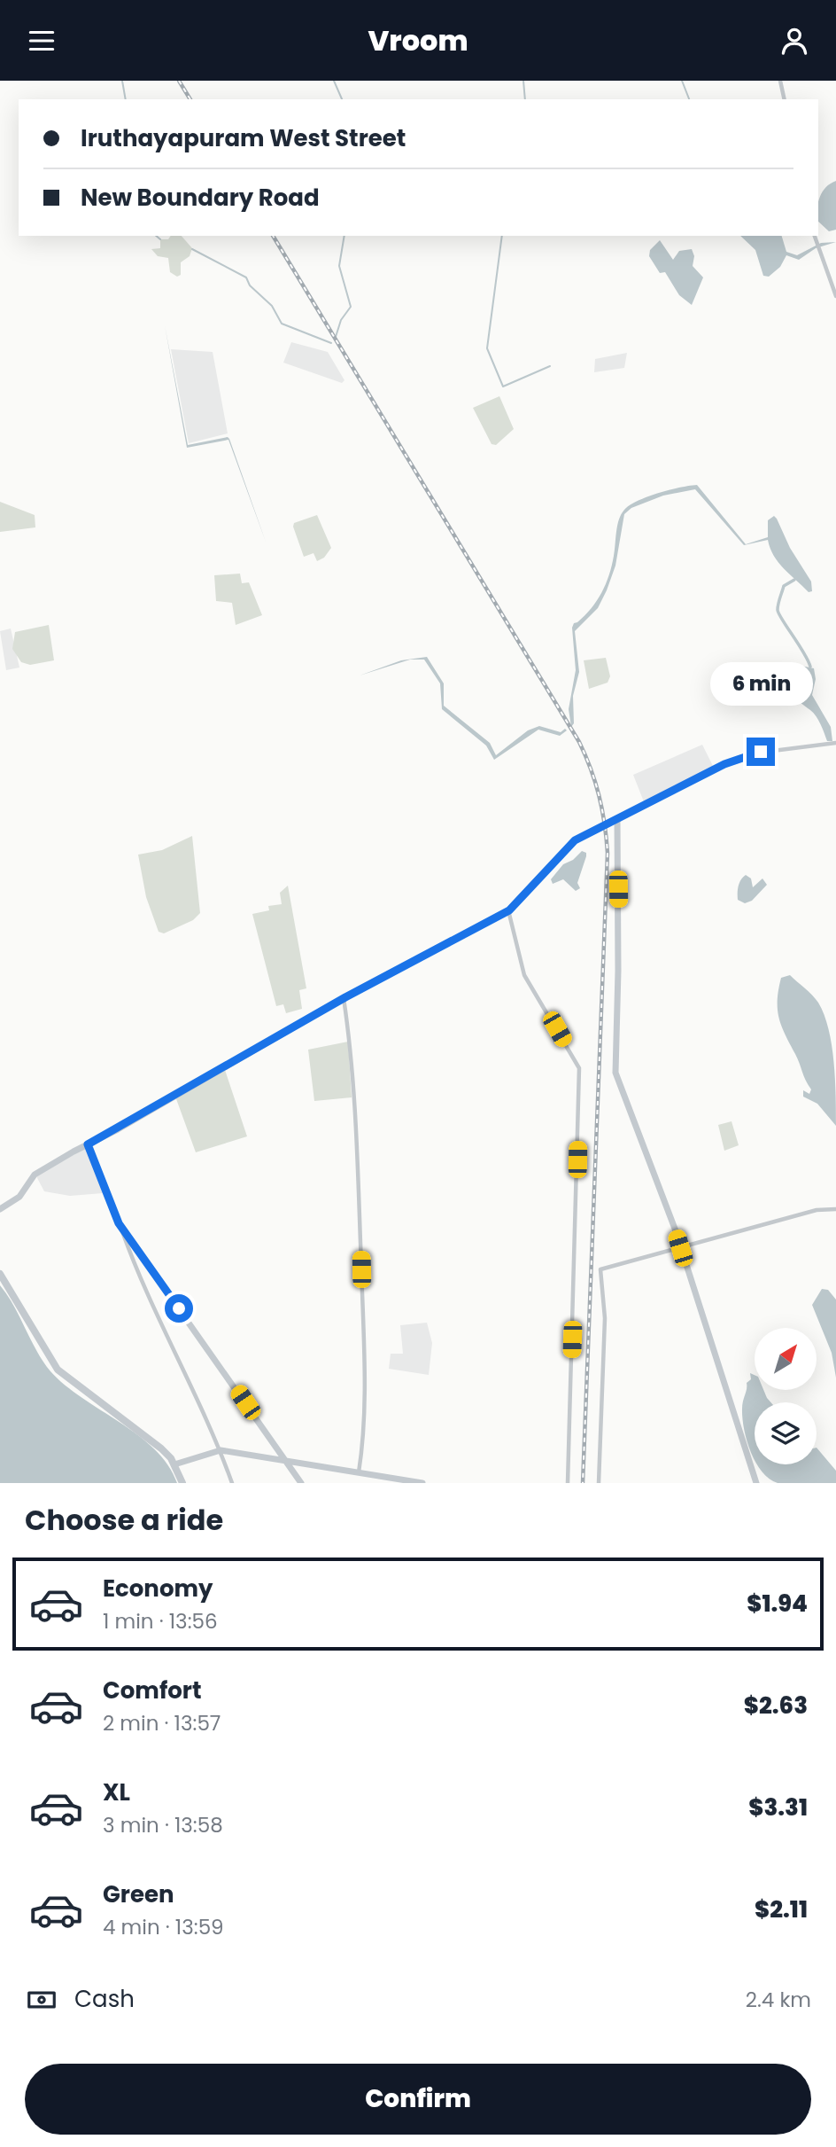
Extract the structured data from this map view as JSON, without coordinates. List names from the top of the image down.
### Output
{
  "north": "top right",
  "page": {
    "header": "Vroom",
    "banner": ["Iruthayapuram West Street", "New Boundary Road"],
    "bubble": "6 min",
    "heading": "Choose a ride",
    "list": [
      {
        "name": "Economy",
        "note": "1 min · 13:56",
        "value": "$1.94"
      },
      {
        "name": "Comfort",
        "note": "2 min · 13:57",
        "value": "$2.63"
      },
      {
        "name": "XL",
        "note": "3 min · 13:58",
        "value": "$3.31"
      },
      {
        "name": "Green",
        "note": "4 min · 13:59",
        "value": "$2.11"
      }
    ],
    "pay": ["Cash", "2.4 km"],
    "buttons": "Confirm"
  }
}
